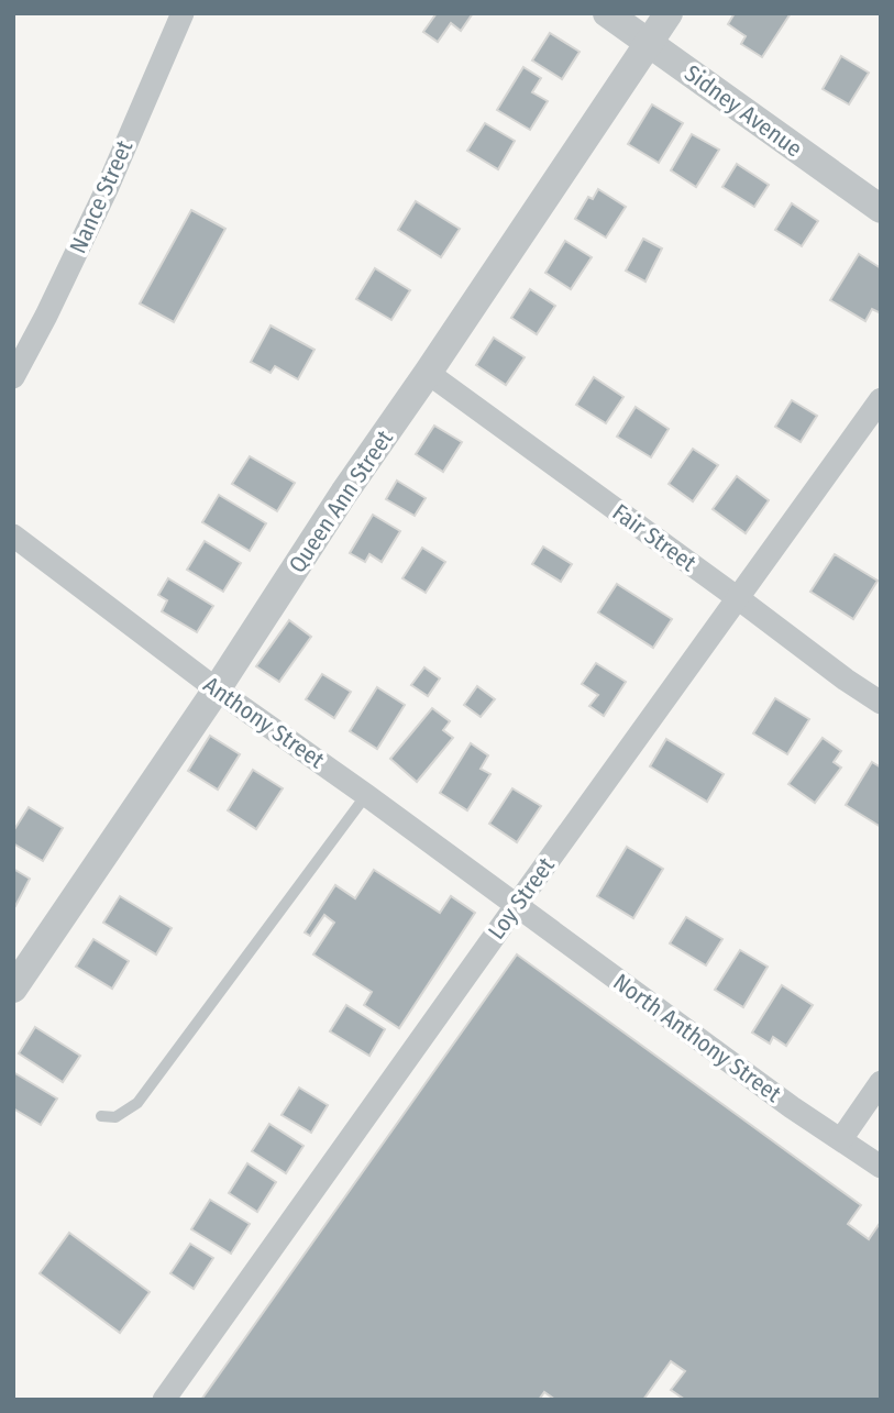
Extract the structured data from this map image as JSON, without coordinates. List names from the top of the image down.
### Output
{
  "streets": {
    "street": [
      "Sidney Avenue",
      "Nance Street",
      "Queen Ann Street",
      "Fair Street",
      "Anthony Street",
      "Loy Street",
      "North Anthony Street"
    ]
  },
  "crossings": [
    ["Sidney Avenue", "Queen Ann Street"],
    ["Queen Ann Street", "Fair Street"],
    ["Queen Ann Street", "Anthony Street"],
    ["Fair Street", "Loy Street"],
    ["Anthony Street", "Loy Street"],
    ["Anthony Street", "North Anthony Street"],
    ["Loy Street", "North Anthony Street"]
  ]
}
